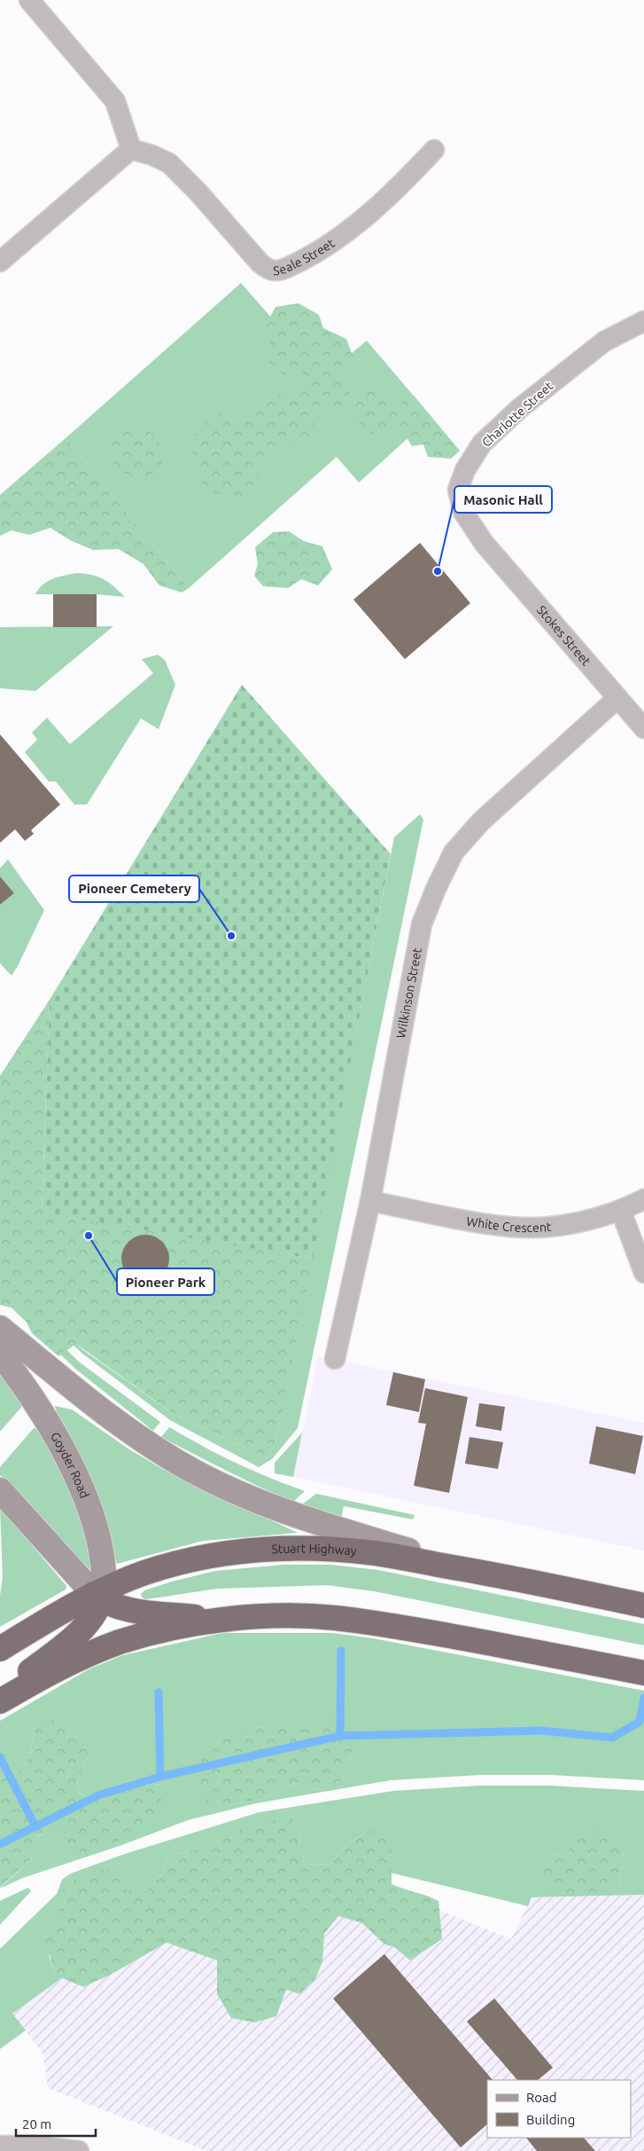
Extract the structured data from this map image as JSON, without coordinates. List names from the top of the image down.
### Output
{
  "streets": {
    "highway": ["Stuart Highway"],
    "street": [
      "Seale Street",
      "Charlotte Street",
      "Stokes Street",
      "Wilkinson Street",
      "White Crescent",
      "Goyder Road"
    ]
  },
  "crossings": [
    ["Charlotte Street", "Stokes Street"],
    ["Stokes Street", "Wilkinson Street"],
    ["Wilkinson Street", "White Crescent"],
    ["Goyder Road", "Stuart Highway"]
  ],
  "places": ["Masonic Hall", "Pioneer Cemetery", "Pioneer Park"],
  "legend": ["Road", "Building"],
  "scale_bar": "20 m"
}
